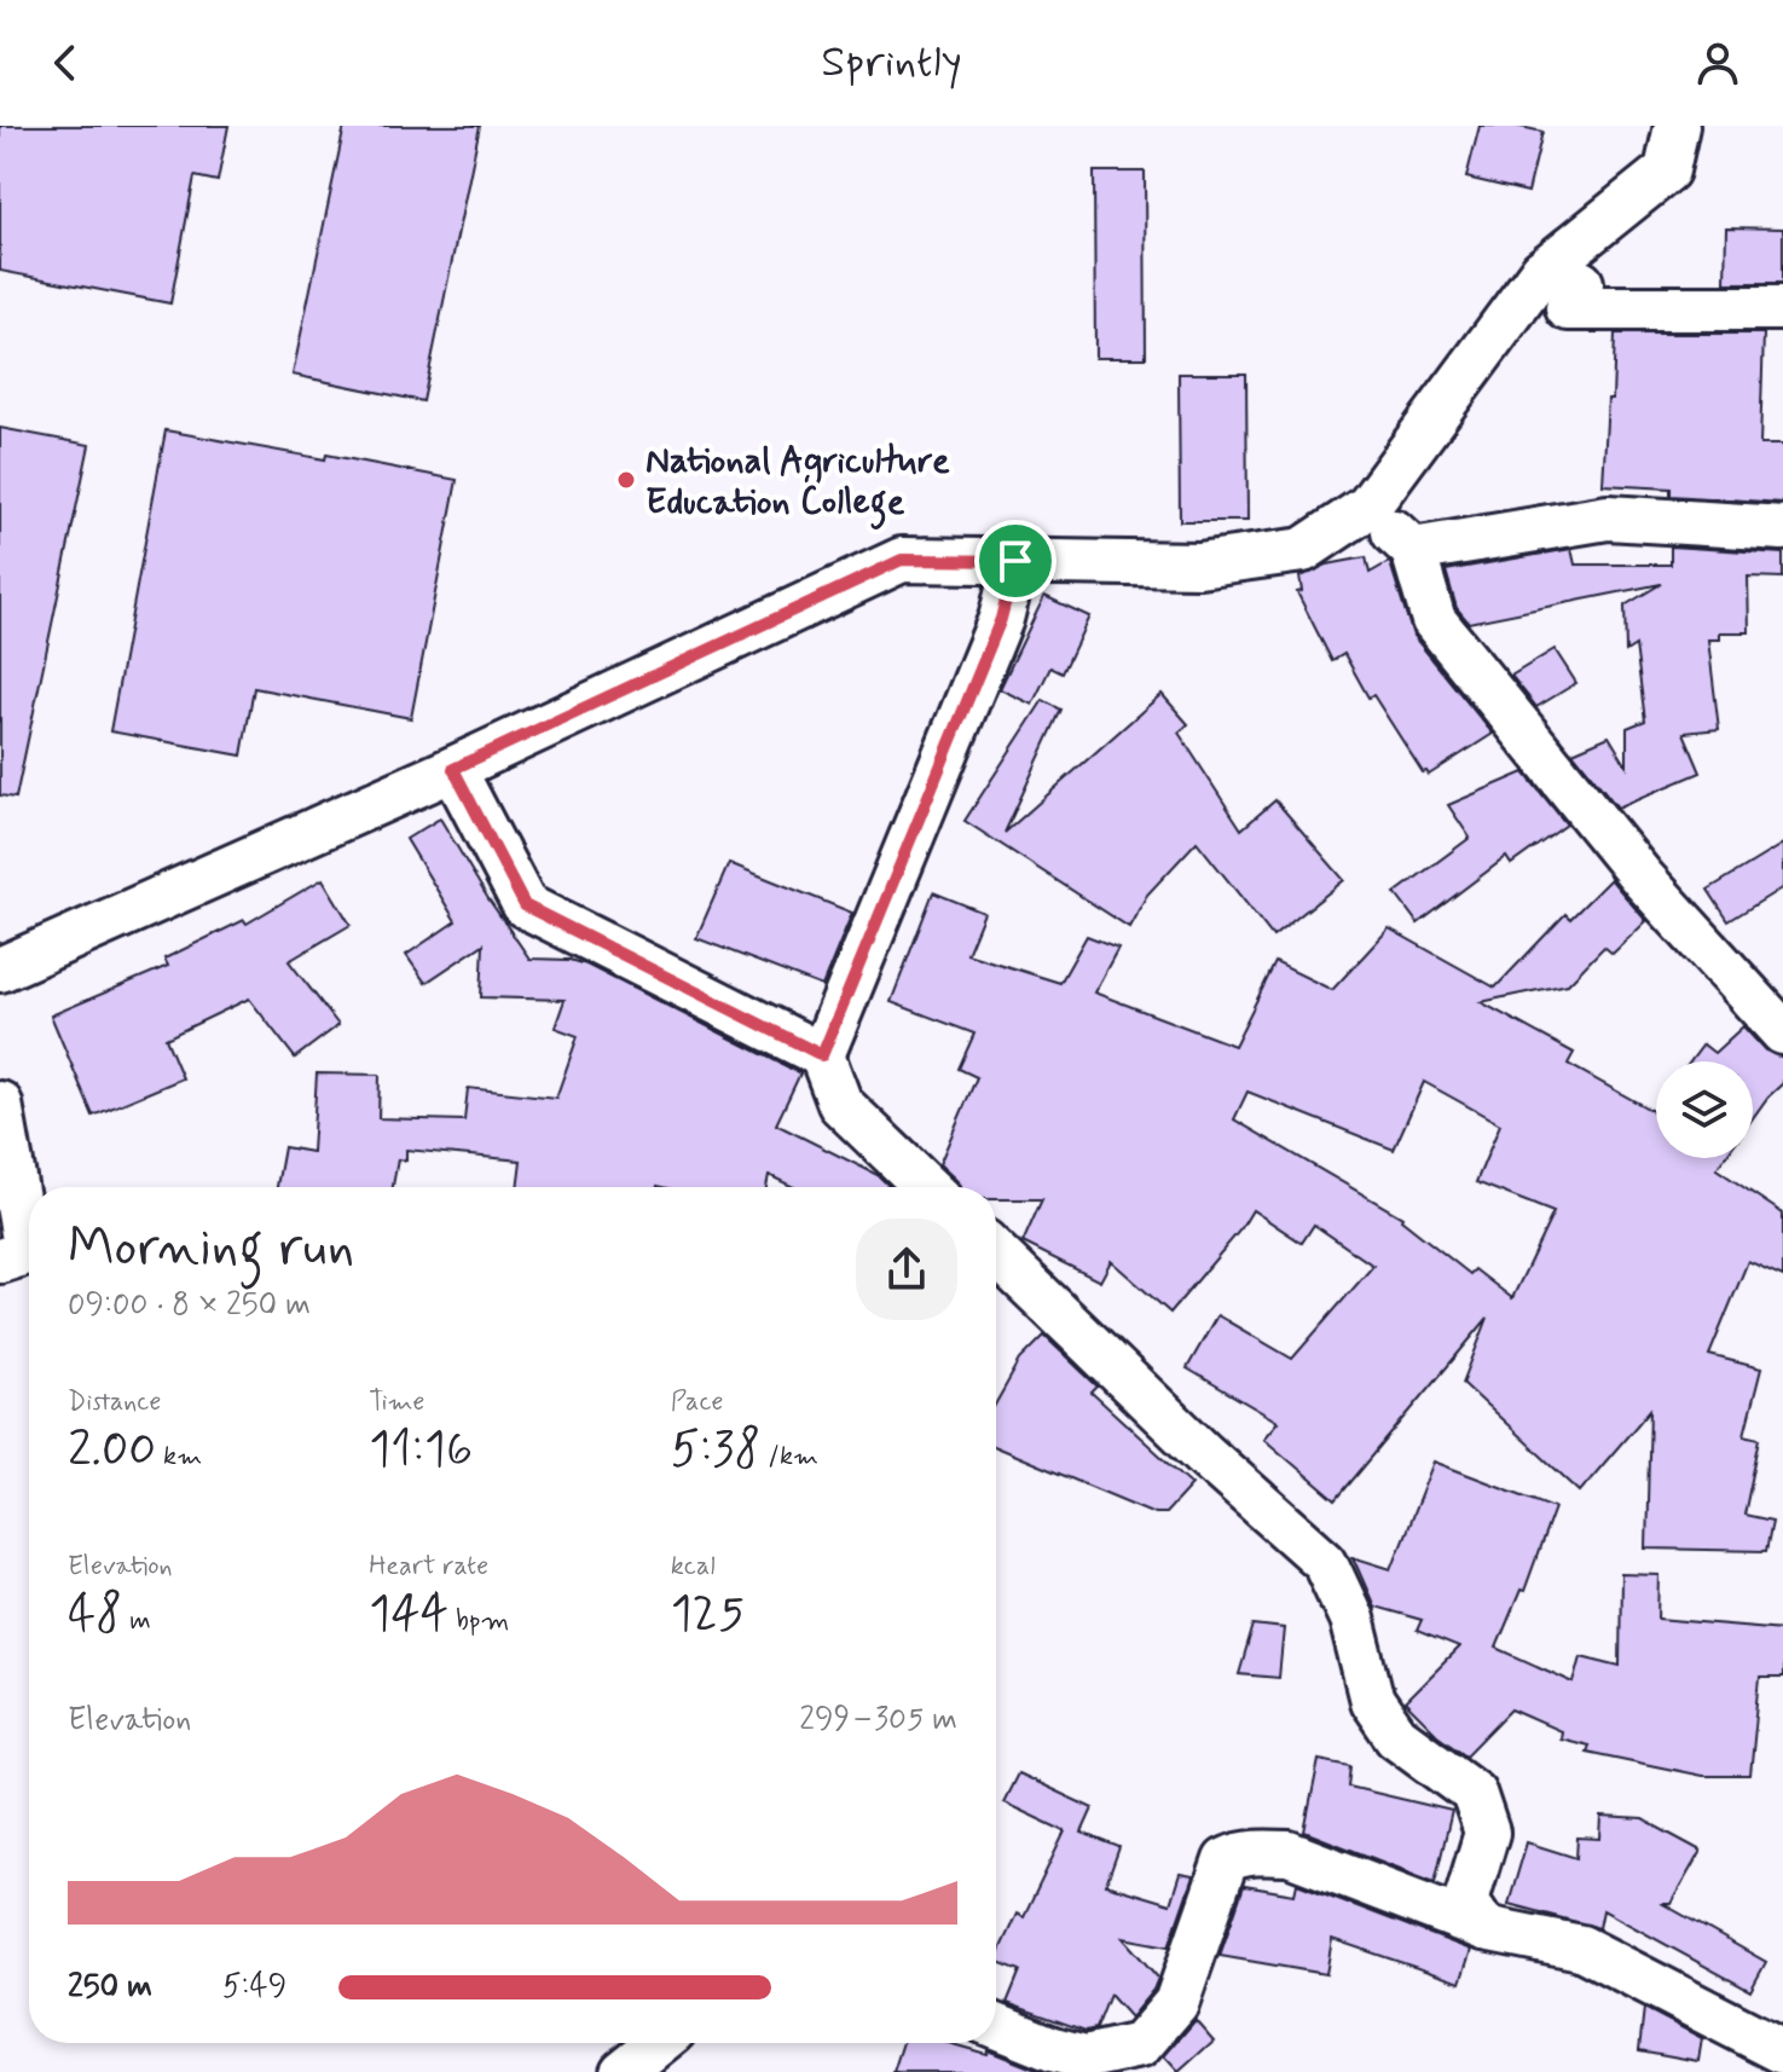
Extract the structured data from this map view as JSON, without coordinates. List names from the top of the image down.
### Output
{
  "places": ["National Agriculture Education College"],
  "page": {
    "header": "Sprintly",
    "heading": ["Morning run", "09:00 · 8 × 250 m"],
    "stats": [
      ["Distance", "2.00 km"],
      ["Time", "11:16"],
      ["Pace", "5:38 /km"],
      ["Elevation", "48 m"],
      ["Heart rate", "144 bpm"],
      ["kcal", "125"]
    ],
    "chart": ["Elevation", "299–305 m"],
    "list": [
      {
        "name": "250 m",
        "note": "5:49"
      }
    ]
  }
}
